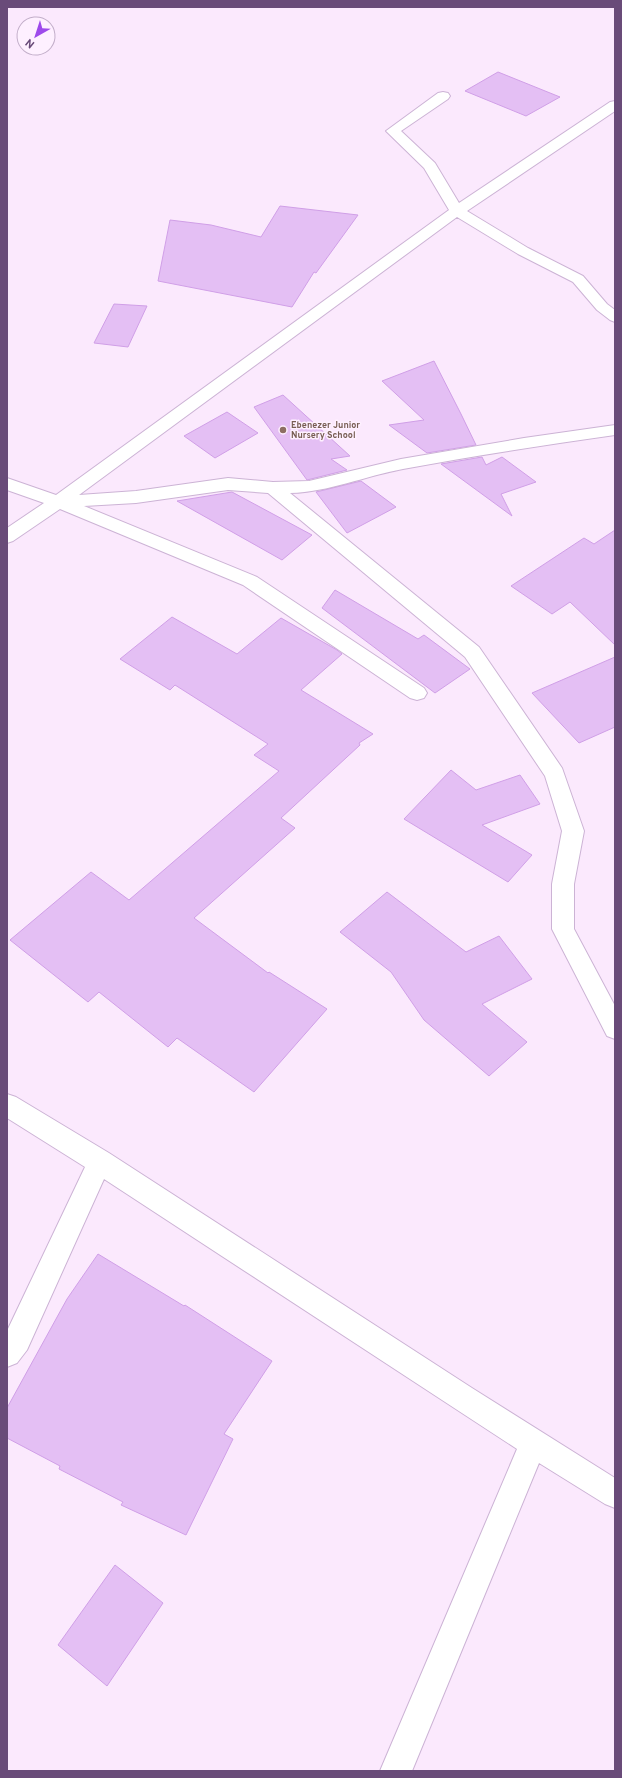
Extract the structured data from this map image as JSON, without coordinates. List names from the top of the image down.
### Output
{
  "places": ["Ebenezer Junior Nursery School"],
  "north": "bottom left"
}
